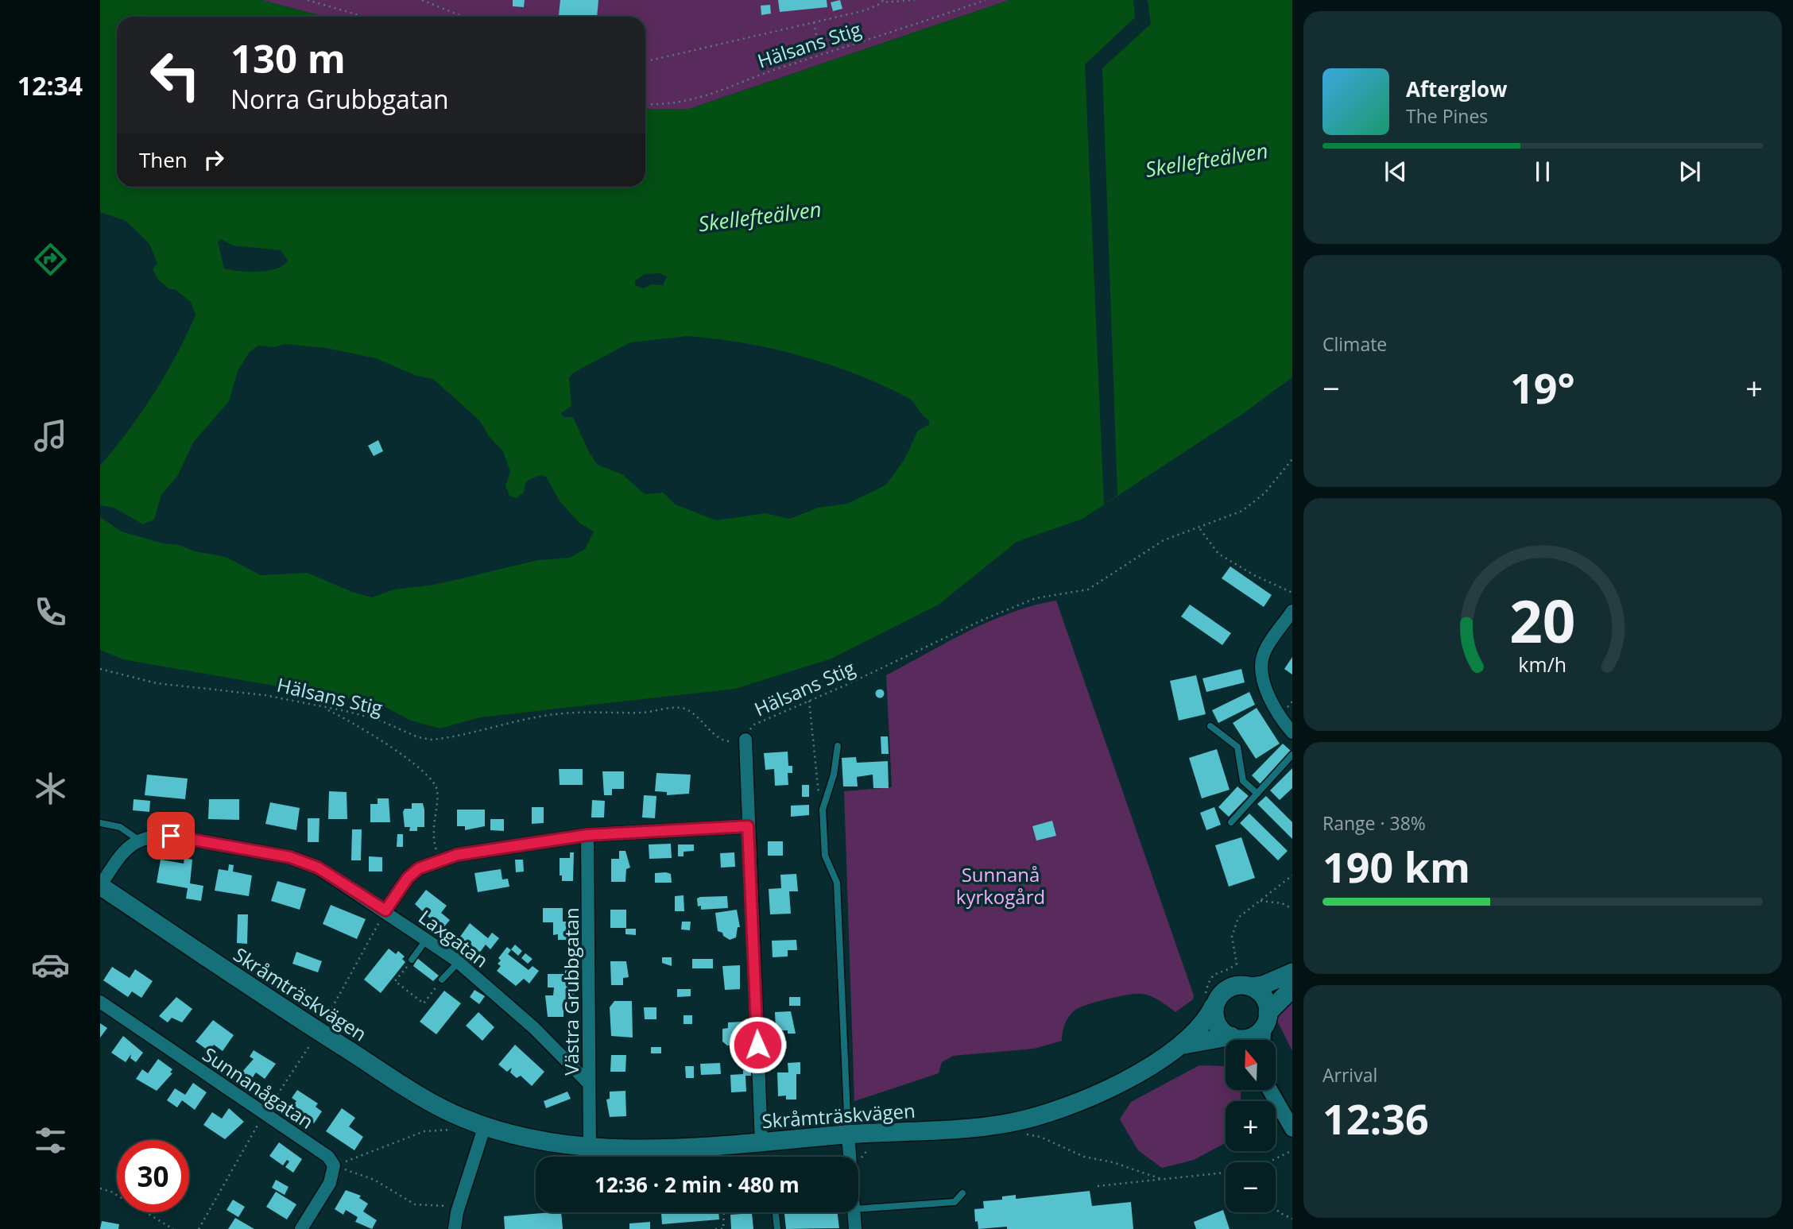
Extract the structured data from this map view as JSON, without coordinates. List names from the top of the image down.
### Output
{
  "streets": {
    "main road": ["Skråmträskvägen"],
    "street": ["Laxgatan", "Västra Grubbgatan", "Sunnanågatan"],
    "path": ["Hälsans Stig"]
  },
  "crossings": [
    ["Laxgatan", "Västra Grubbgatan"],
    ["Västra Grubbgatan", "Skråmträskvägen"]
  ],
  "water": ["Skellefteälven"],
  "parks": ["Sunnanå kyrkogård"],
  "north": "top",
  "page": {
    "tabs": "12:34",
    "turn": ["130 m", "Norra Grubbgatan"],
    "song": ["Afterglow", "The Pines"],
    "then": "Then",
    "tile": [
      "Climate",
      ["Range · 38%", "190 km"],
      ["Arrival", "12:36"]
    ],
    "heat": ["−", "19°", "+"],
    "map_buttons": ["+", "−"],
    "limit": "30",
    "trip": "12:36 · 2 min · 480 m",
    "gauge": ["20", "km/h"]
  }
}
